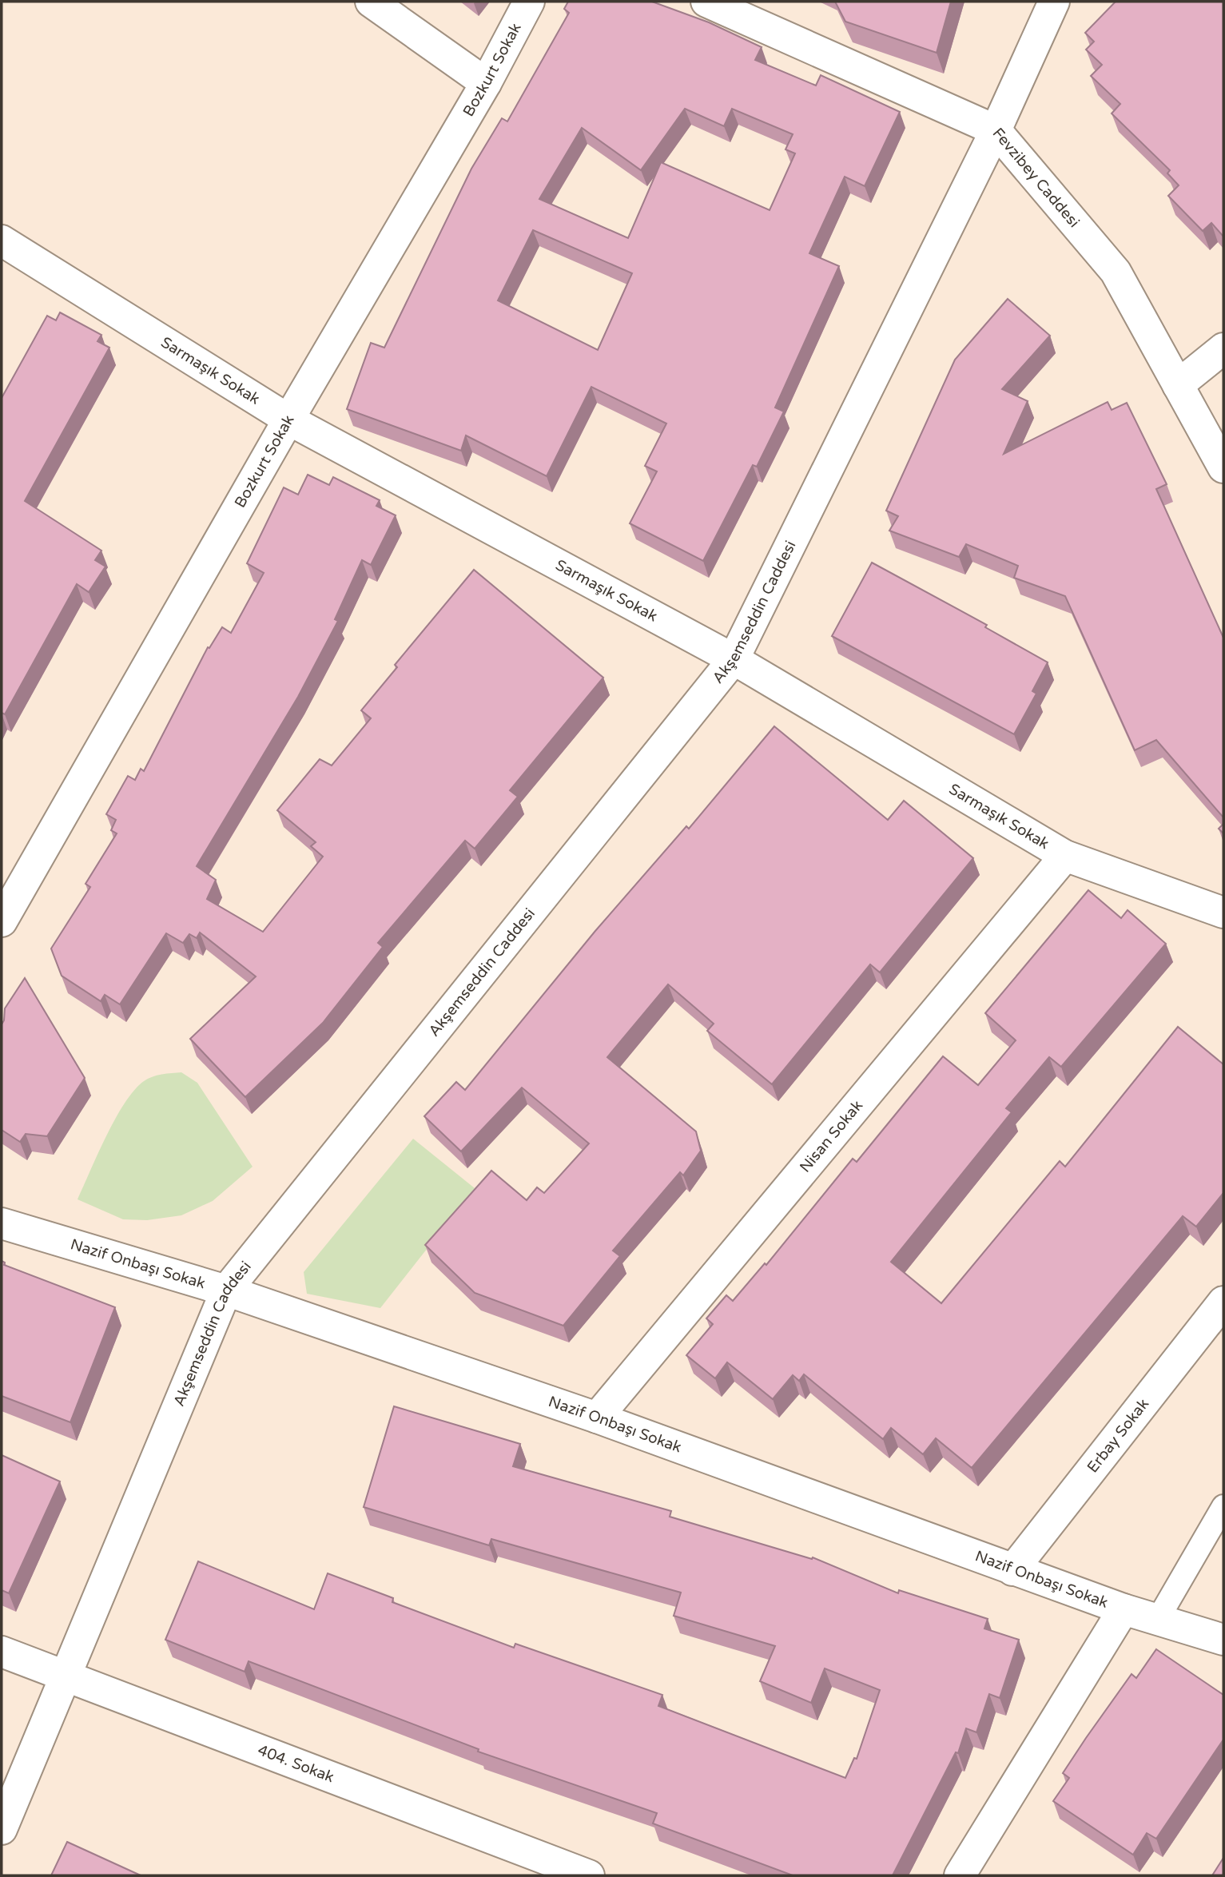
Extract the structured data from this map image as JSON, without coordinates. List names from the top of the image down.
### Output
{
  "streets": {
    "street": [
      "Bozkurt Sokak",
      "Fevzibey Caddesi",
      "Sarmaşık Sokak",
      "Akşemseddin Caddesi",
      "Nisan Sokak",
      "Nazif Onbaşı Sokak",
      "Erbay Sokak",
      "404. Sokak"
    ]
  },
  "crossings": [
    ["Bozkurt Sokak", "Sarmaşık Sokak"],
    ["Fevzibey Caddesi", "Akşemseddin Caddesi"],
    ["Sarmaşık Sokak", "Akşemseddin Caddesi"],
    ["Sarmaşık Sokak", "Nisan Sokak"],
    ["Akşemseddin Caddesi", "Nazif Onbaşı Sokak"],
    ["Akşemseddin Caddesi", "404. Sokak"],
    ["Nisan Sokak", "Nazif Onbaşı Sokak"],
    ["Nazif Onbaşı Sokak", "Erbay Sokak"]
  ]
}
